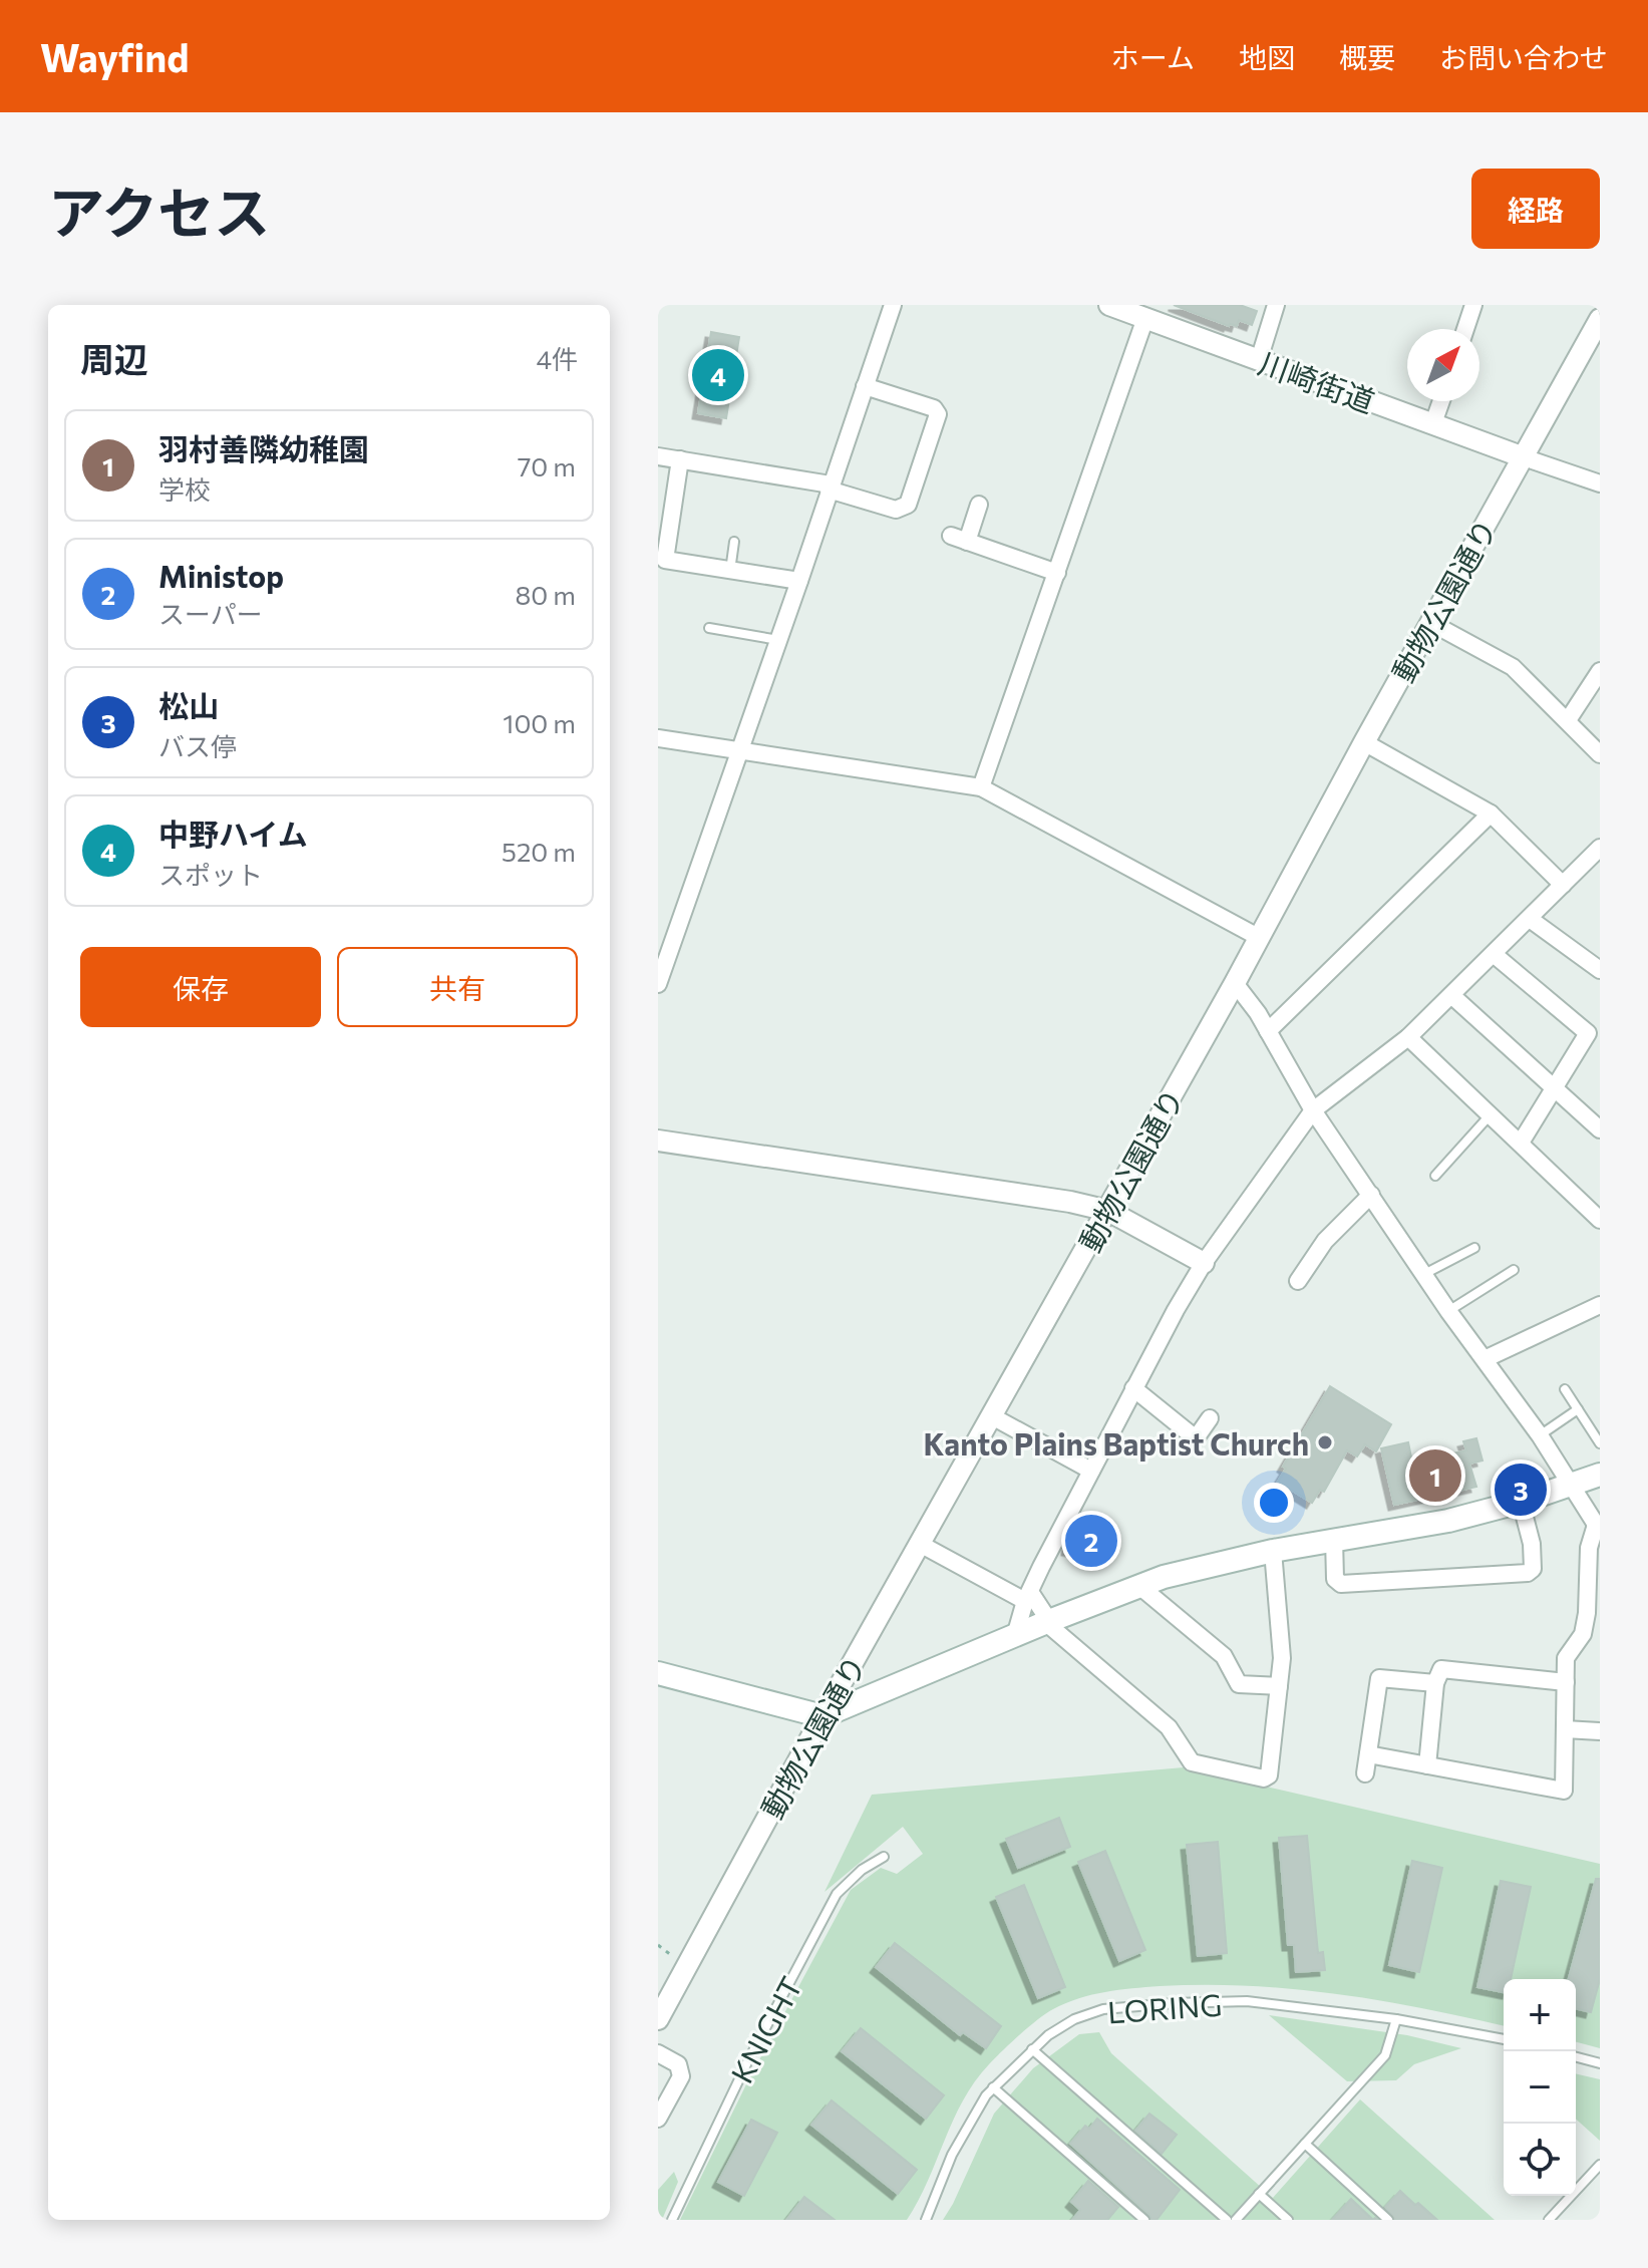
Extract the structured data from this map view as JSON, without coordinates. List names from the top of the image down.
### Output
{
  "streets": {
    "street": ["川崎街道", "動物公園通り"],
    "lane": ["LORING", "KNIGHT"]
  },
  "crossings": [
    ["川崎街道", "動物公園通り"]
  ],
  "places": ["Kanto Plains Baptist Church"],
  "north": "top right",
  "page": {
    "header": "Wayfind",
    "nav": [
      "ホーム",
      "地図",
      "概要",
      "お問い合わせ"
    ],
    "title": "アクセス",
    "buttons": [
      "経路",
      ["保存", "共有"]
    ],
    "heading": ["周辺", "4件"],
    "pins": [
      "4",
      "1",
      "3",
      "2"
    ],
    "list": [
      {
        "mark": "1",
        "name": "羽村善隣幼稚園",
        "note": "学校",
        "value": "70 m"
      },
      {
        "mark": "2",
        "name": "Ministop",
        "note": "スーパー",
        "value": "80 m"
      },
      {
        "mark": "3",
        "name": "松山",
        "note": "バス停",
        "value": "100 m"
      },
      {
        "mark": "4",
        "name": "中野ハイム",
        "note": "スポット",
        "value": "520 m"
      }
    ],
    "map_buttons": ["+", "−"]
  }
}
